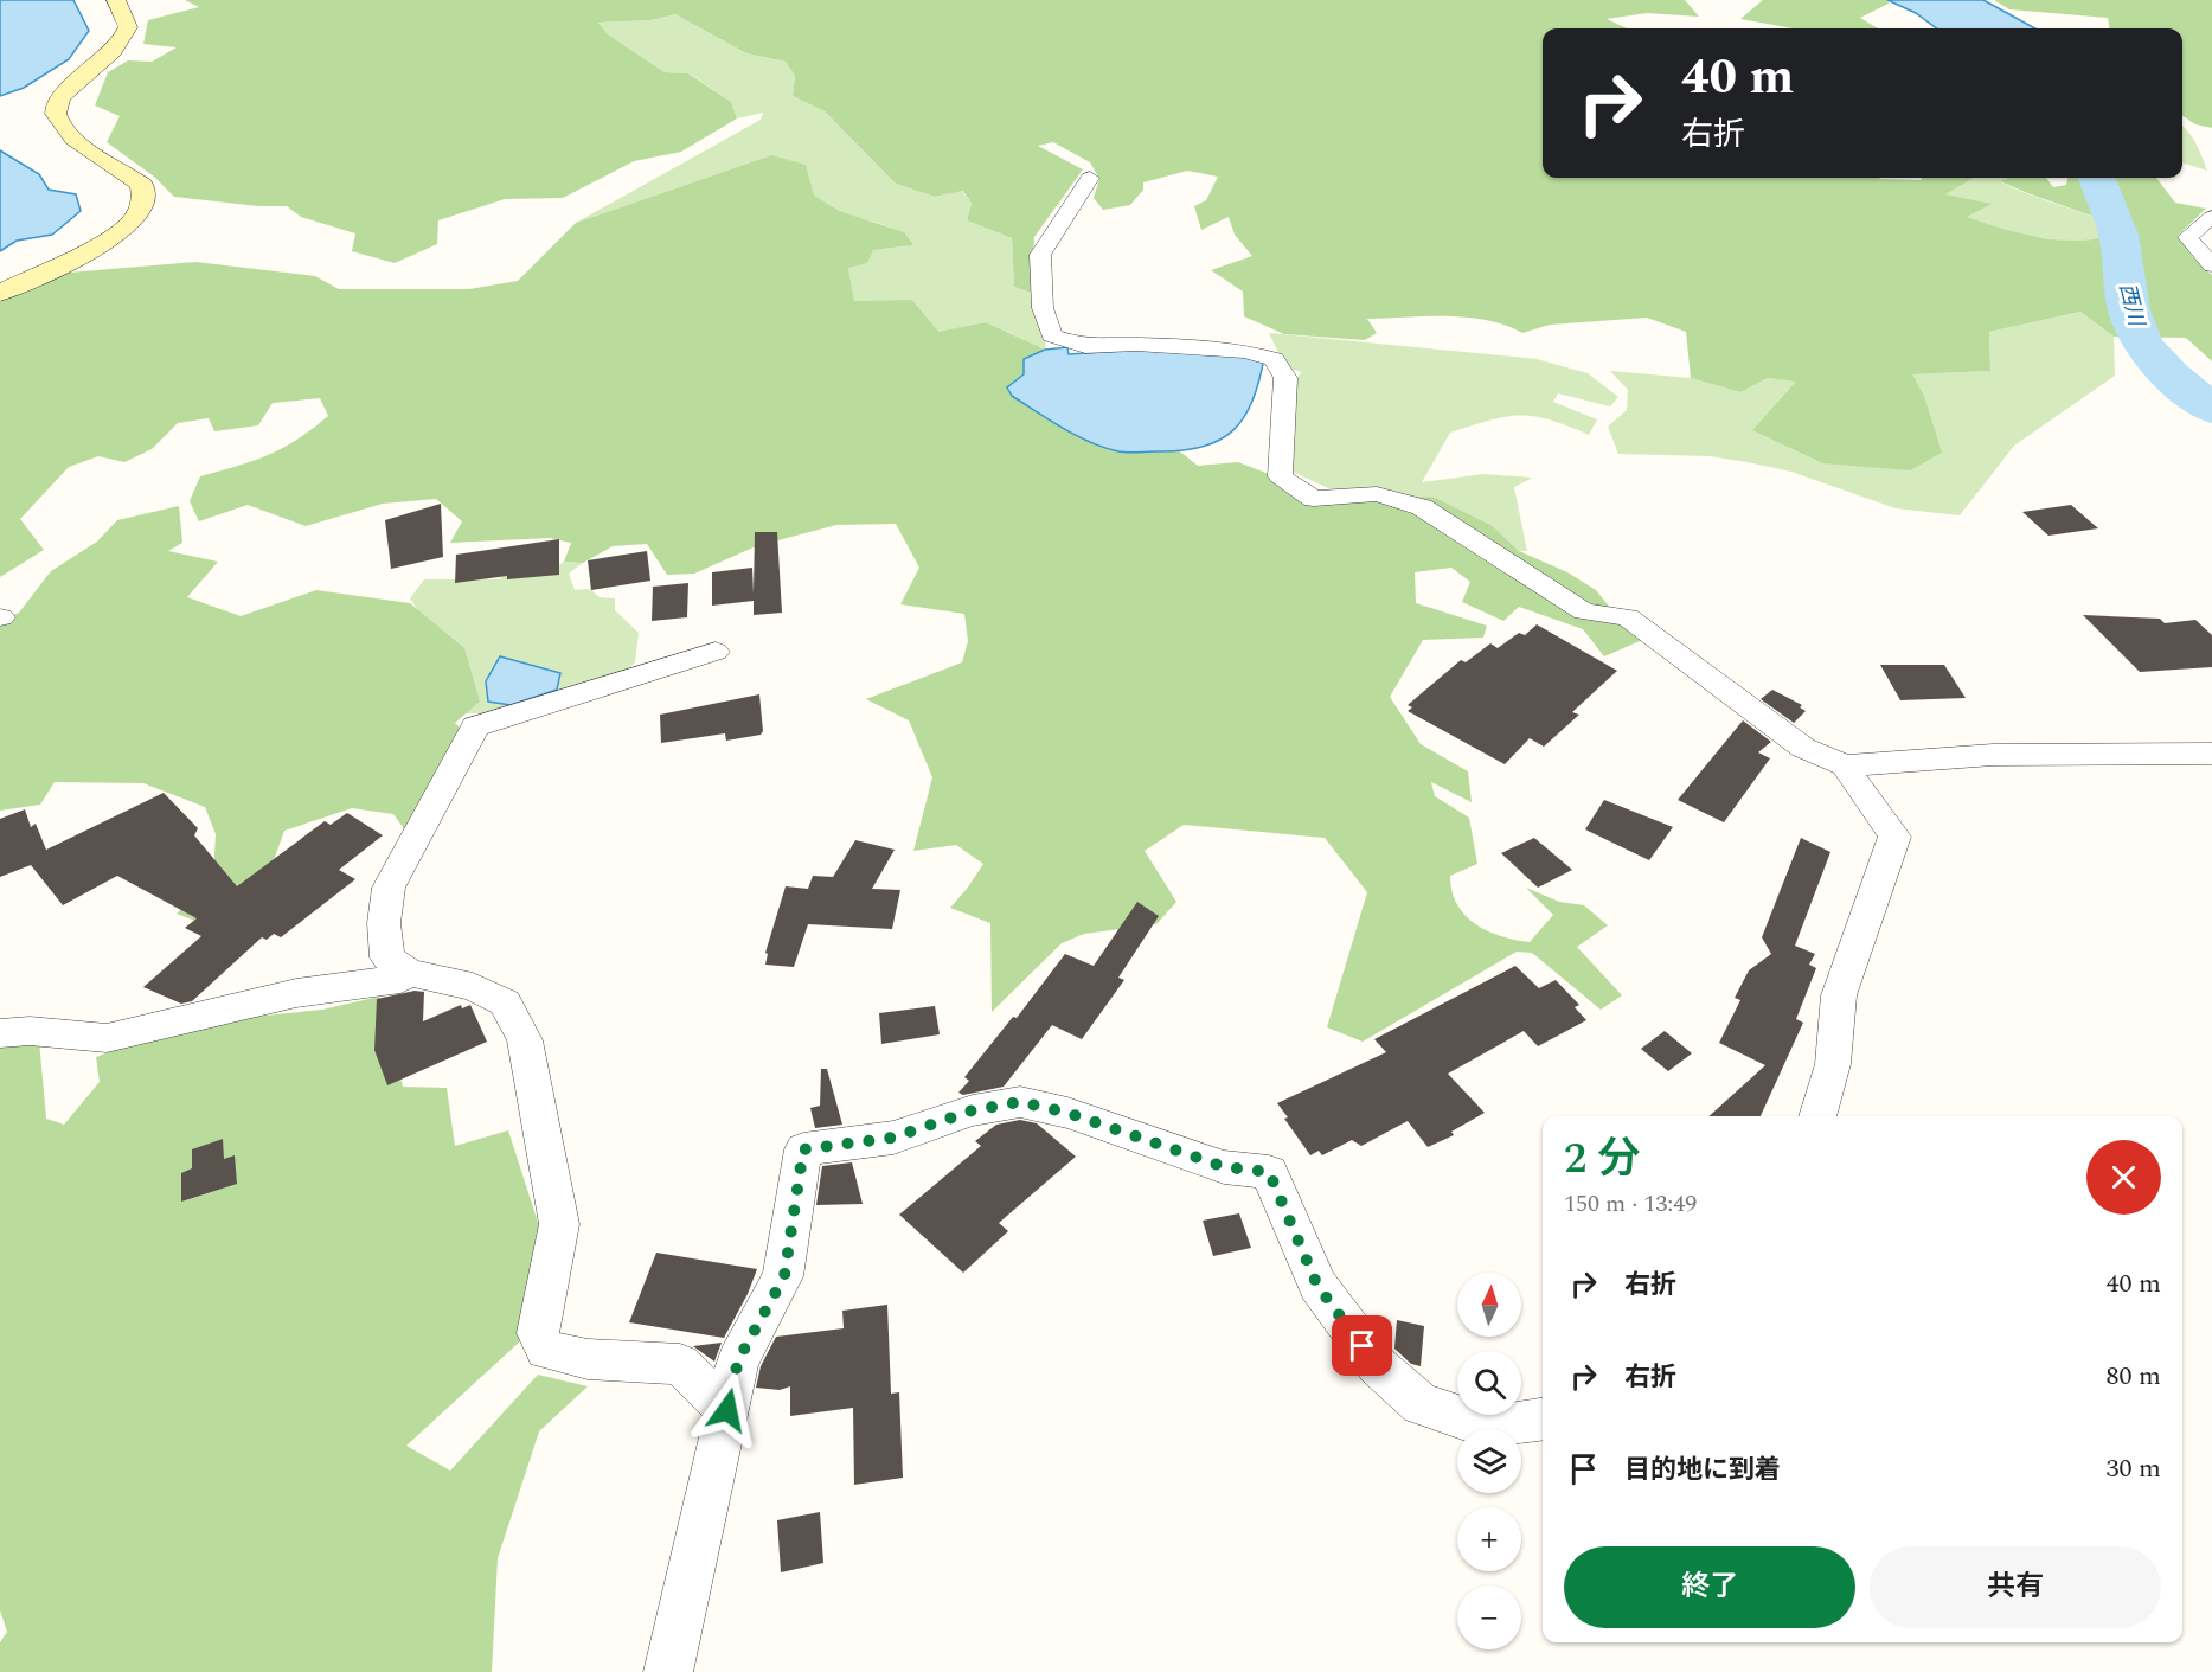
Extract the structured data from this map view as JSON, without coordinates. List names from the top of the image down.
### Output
{
  "water": ["西川"],
  "north": "top",
  "page": {
    "turn": ["40 m", "右折"],
    "heading": ["2 分", "150 m · 13:49"],
    "list": [
      {
        "name": "右折",
        "value": "40 m"
      },
      {
        "name": "右折",
        "value": "80 m"
      },
      {
        "name": "目的地に到着",
        "value": "30 m"
      }
    ],
    "map_buttons": ["+", "−"],
    "buttons": ["終了", "共有"]
  }
}
